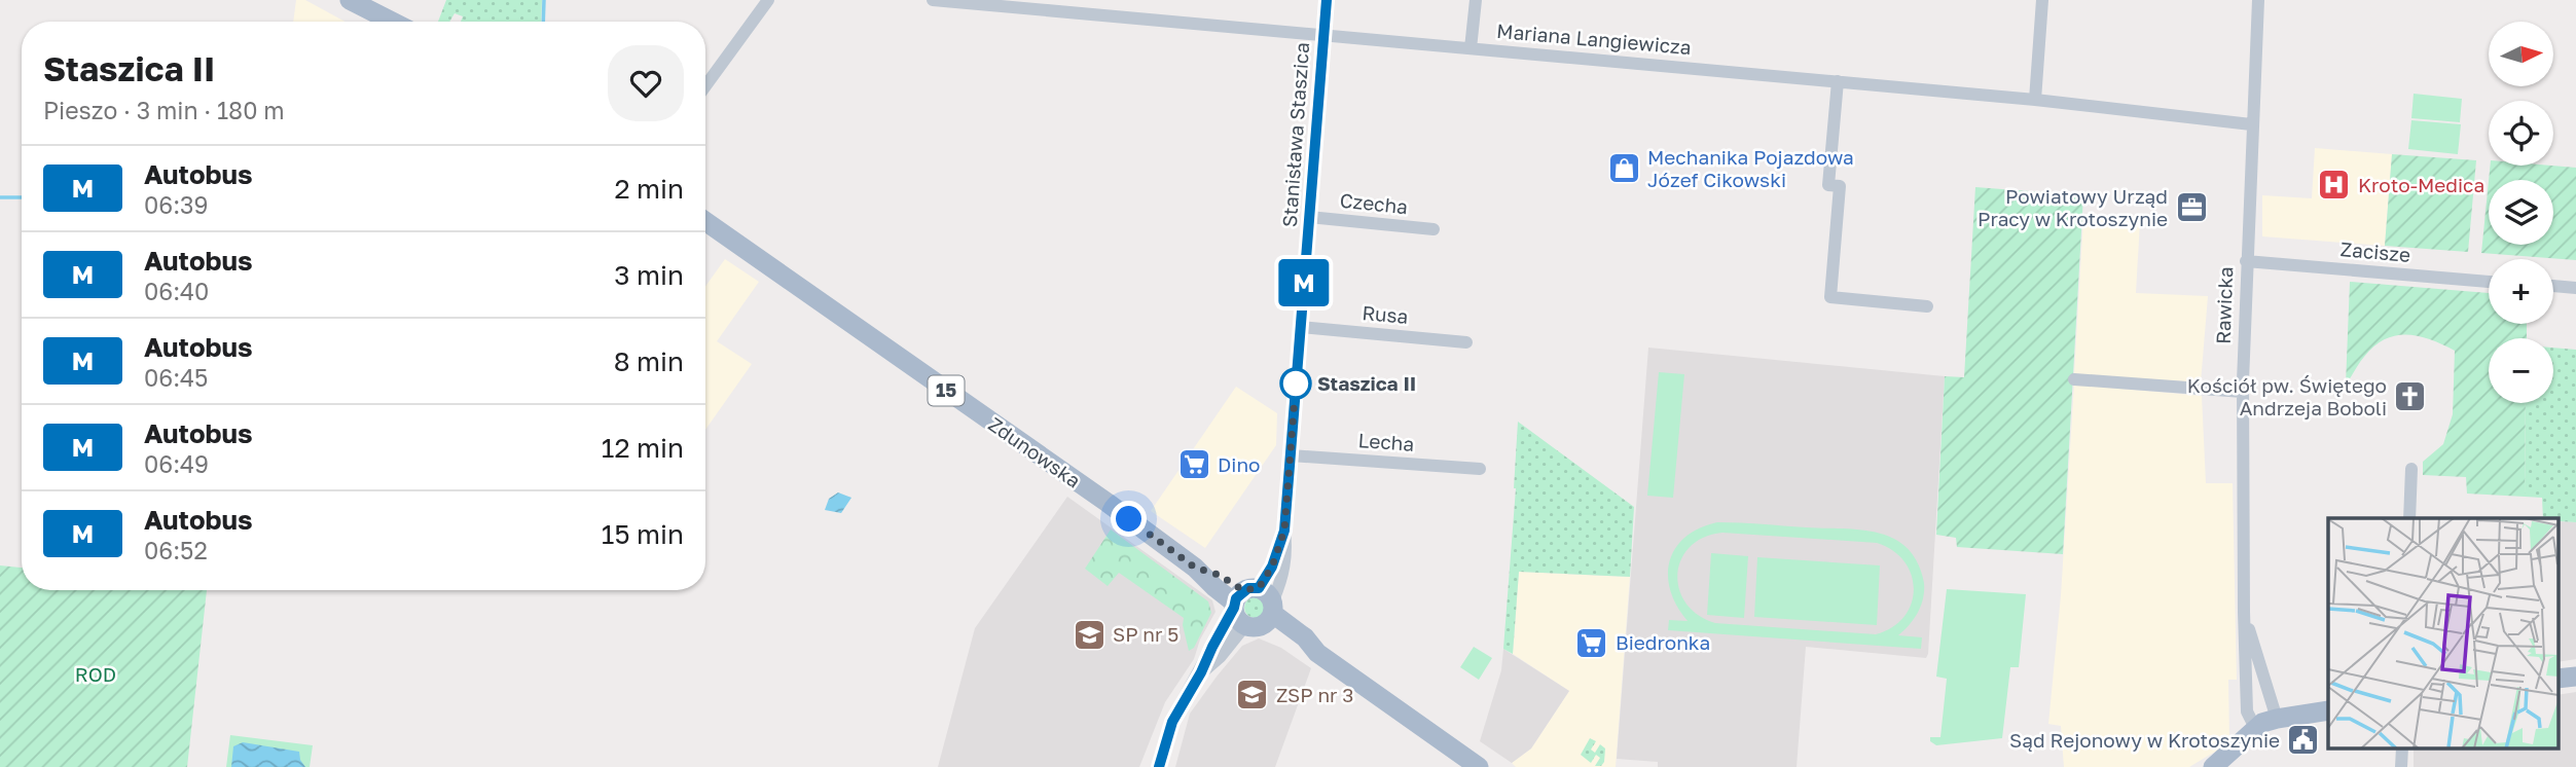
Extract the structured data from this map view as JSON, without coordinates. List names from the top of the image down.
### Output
{
  "streets": {
    "main road": ["15", "Zdunowska"],
    "street": [
      "Mariana Langiewicza",
      "Stanisława Staszica",
      "Czecha",
      "Zacisze",
      "Rawicka",
      "Rusa",
      "Lecha"
    ]
  },
  "crossings": [
    ["Mariana Langiewicza", "Stanisława Staszica"],
    ["Mariana Langiewicza", "Rawicka"],
    ["Stanisława Staszica", "Czecha"],
    ["Stanisława Staszica", "Rusa"],
    ["Stanisława Staszica", "Lecha"],
    ["Stanisława Staszica", "Zdunowska"],
    ["Zacisze", "Rawicka"]
  ],
  "parks": ["ROD"],
  "places": {
    "shop": ["Mechanika Pojazdowa Józef Cikowski"],
    "hospital": ["Kroto-Medica"],
    "office": ["Powiatowy Urząd Pracy w Krotoszynie"],
    "other": ["Staszica II"],
    "church": ["Kościół pw. Świętego Andrzeja Boboli"],
    "supermarket": ["Dino", "Biedronka"],
    "school or university": ["SP nr 5", "ZSP nr 3"],
    "public building": ["Sąd Rejonowy w Krotoszynie"]
  },
  "lines": ["bus line M"],
  "north": "right",
  "page": {
    "on_map": "M",
    "map_buttons": ["+", "−"],
    "heading": ["Staszica II", "Pieszo · 3 min · 180 m"],
    "list": [
      {
        "mark": "M",
        "name": "Autobus",
        "note": "06:39",
        "value": "2 min"
      },
      {
        "mark": "M",
        "name": "Autobus",
        "note": "06:40",
        "value": "3 min"
      },
      {
        "mark": "M",
        "name": "Autobus",
        "note": "06:45",
        "value": "8 min"
      },
      {
        "mark": "M",
        "name": "Autobus",
        "note": "06:49",
        "value": "12 min"
      },
      {
        "mark": "M",
        "name": "Autobus",
        "note": "06:52",
        "value": "15 min"
      }
    ]
  }
}
